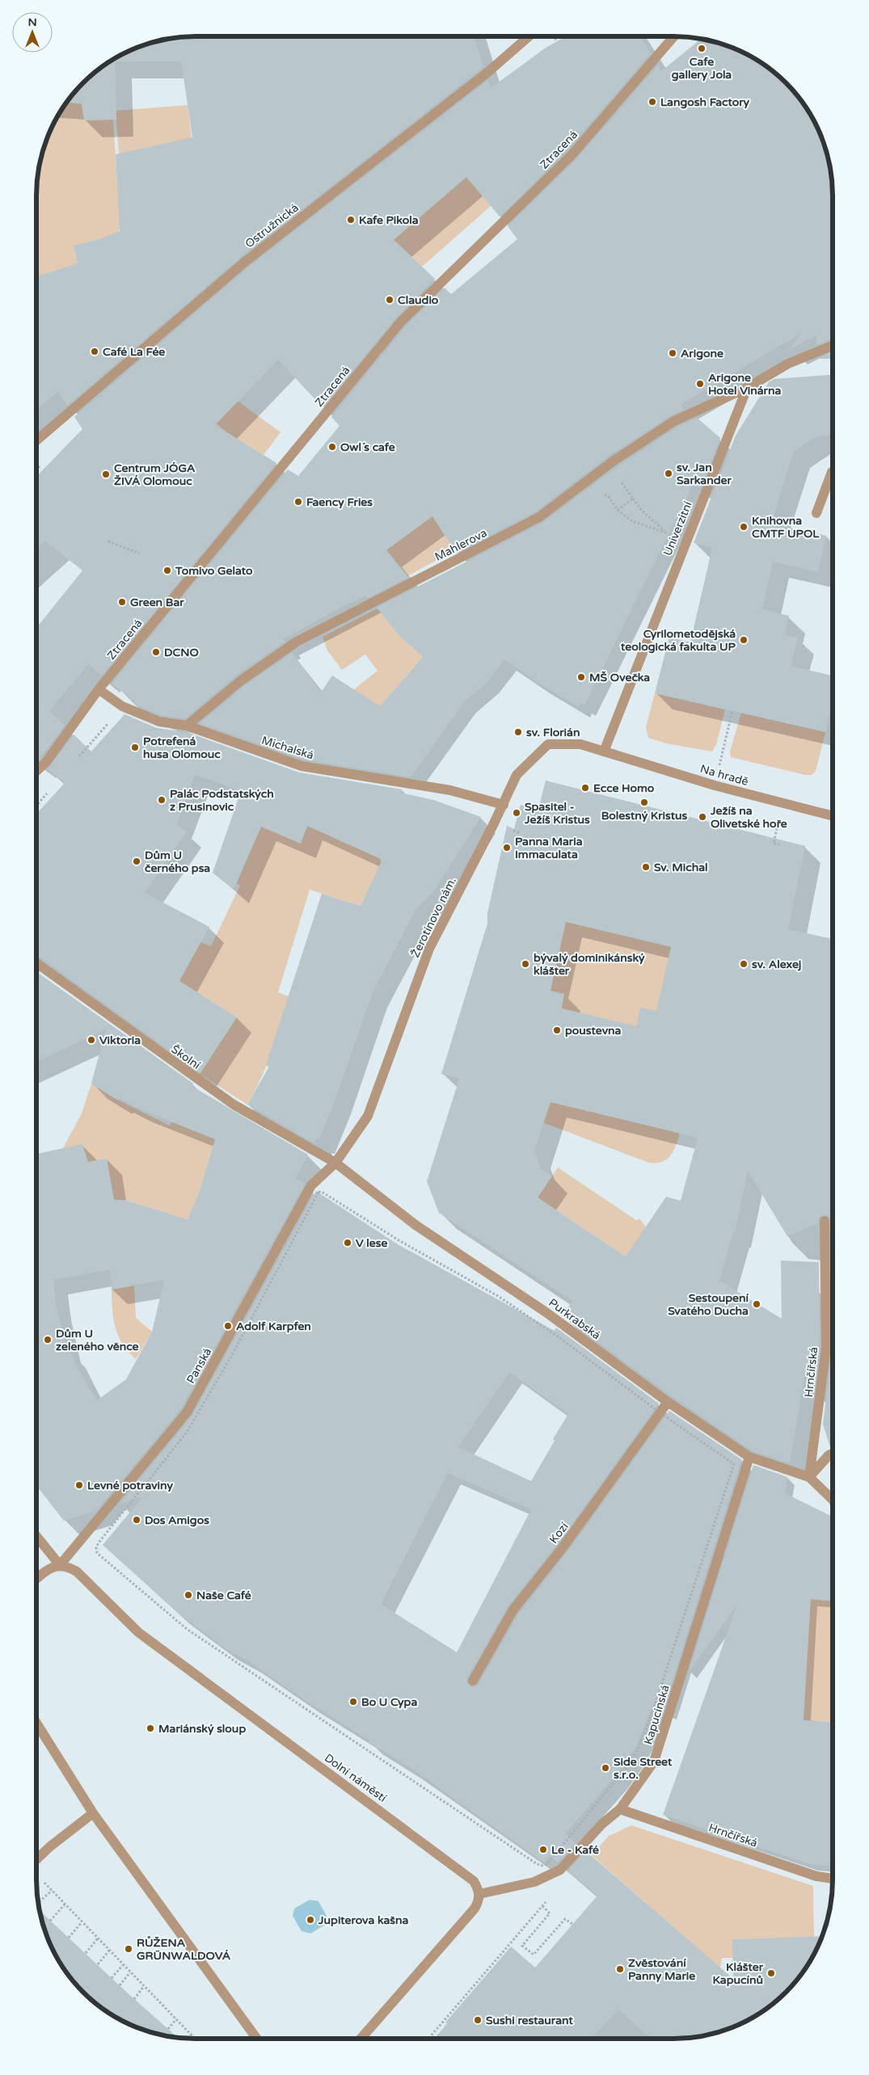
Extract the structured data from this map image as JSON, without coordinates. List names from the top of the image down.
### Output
{
  "streets": {
    "street": [
      "Ztracená",
      "Ostružnická",
      "Univerzitní",
      "Mahlerova",
      "Michalská",
      "Na hradě",
      "Žerotínovo nám.",
      "Školní",
      "Purkrabská",
      "Panská",
      "Hrnčířská",
      "Kozí",
      "Kapucínská",
      "Dolní náměstí"
    ]
  },
  "crossings": [
    ["Ztracená", "Michalská"],
    ["Univerzitní", "Mahlerova"],
    ["Univerzitní", "Na hradě"],
    ["Univerzitní", "Žerotínovo nám."],
    ["Mahlerova", "Michalská"],
    ["Michalská", "Žerotínovo nám."],
    ["Na hradě", "Žerotínovo nám."],
    ["Žerotínovo nám.", "Školní"],
    ["Žerotínovo nám.", "Purkrabská"],
    ["Žerotínovo nám.", "Panská"],
    ["Školní", "Purkrabská"],
    ["Školní", "Panská"],
    ["Purkrabská", "Panská"],
    ["Purkrabská", "Hrnčířská"],
    ["Purkrabská", "Kozí"],
    ["Purkrabská", "Kapucínská"],
    ["Panská", "Dolní náměstí"],
    ["Hrnčířská", "Kapucínská"],
    ["Kapucínská", "Dolní náměstí"]
  ],
  "places": [
    "Cafe gallery Jola",
    "Langosh Factory",
    "Kafe Pikola",
    "Claudio",
    "Café La Fée",
    "Arigone",
    "Arigone Hotel Vinárna",
    "Owl´s cafe",
    "sv. Jan Sarkander",
    "Centrum JÓGA ŽIVÁ Olomouc",
    "Faency Fries",
    "Knihovna CMTF UPOL",
    "Tomivo Gelato",
    "Green Bar",
    "Cyrilometodějská teologická fakulta UP",
    "DCNO",
    "MŠ Ovečka",
    "sv. Florián",
    "Potrefená husa Olomouc",
    "Ecce Homo",
    "Palác Podstatských z Prusinovic",
    "Bolestný Kristus",
    "Spasitel - Ježíš Kristus",
    "Ježíš na Olivetské hoře",
    "Panna Maria Immaculata",
    "Dům U černého psa",
    "Sv. Michal",
    "bývalý dominikánský klášter",
    "sv. Alexej",
    "poustevna",
    "Viktoria",
    "V lese",
    "Sestoupení Svatého Ducha",
    "Adolf Karpfen",
    "Dům U zeleného věnce",
    "Levné potraviny",
    "Dos Amigos",
    "Naše Café",
    "Bo U Cypa",
    "Mariánský sloup",
    "Side Street s.r.o.",
    "Le - Kafé",
    "Jupiterova kašna",
    "RŮŽENA GRÜNWALDOVÁ",
    "Zvěstování Panny Marie",
    "Klášter Kapucínů",
    "Sushi restaurant"
  ],
  "north": "top"
}
